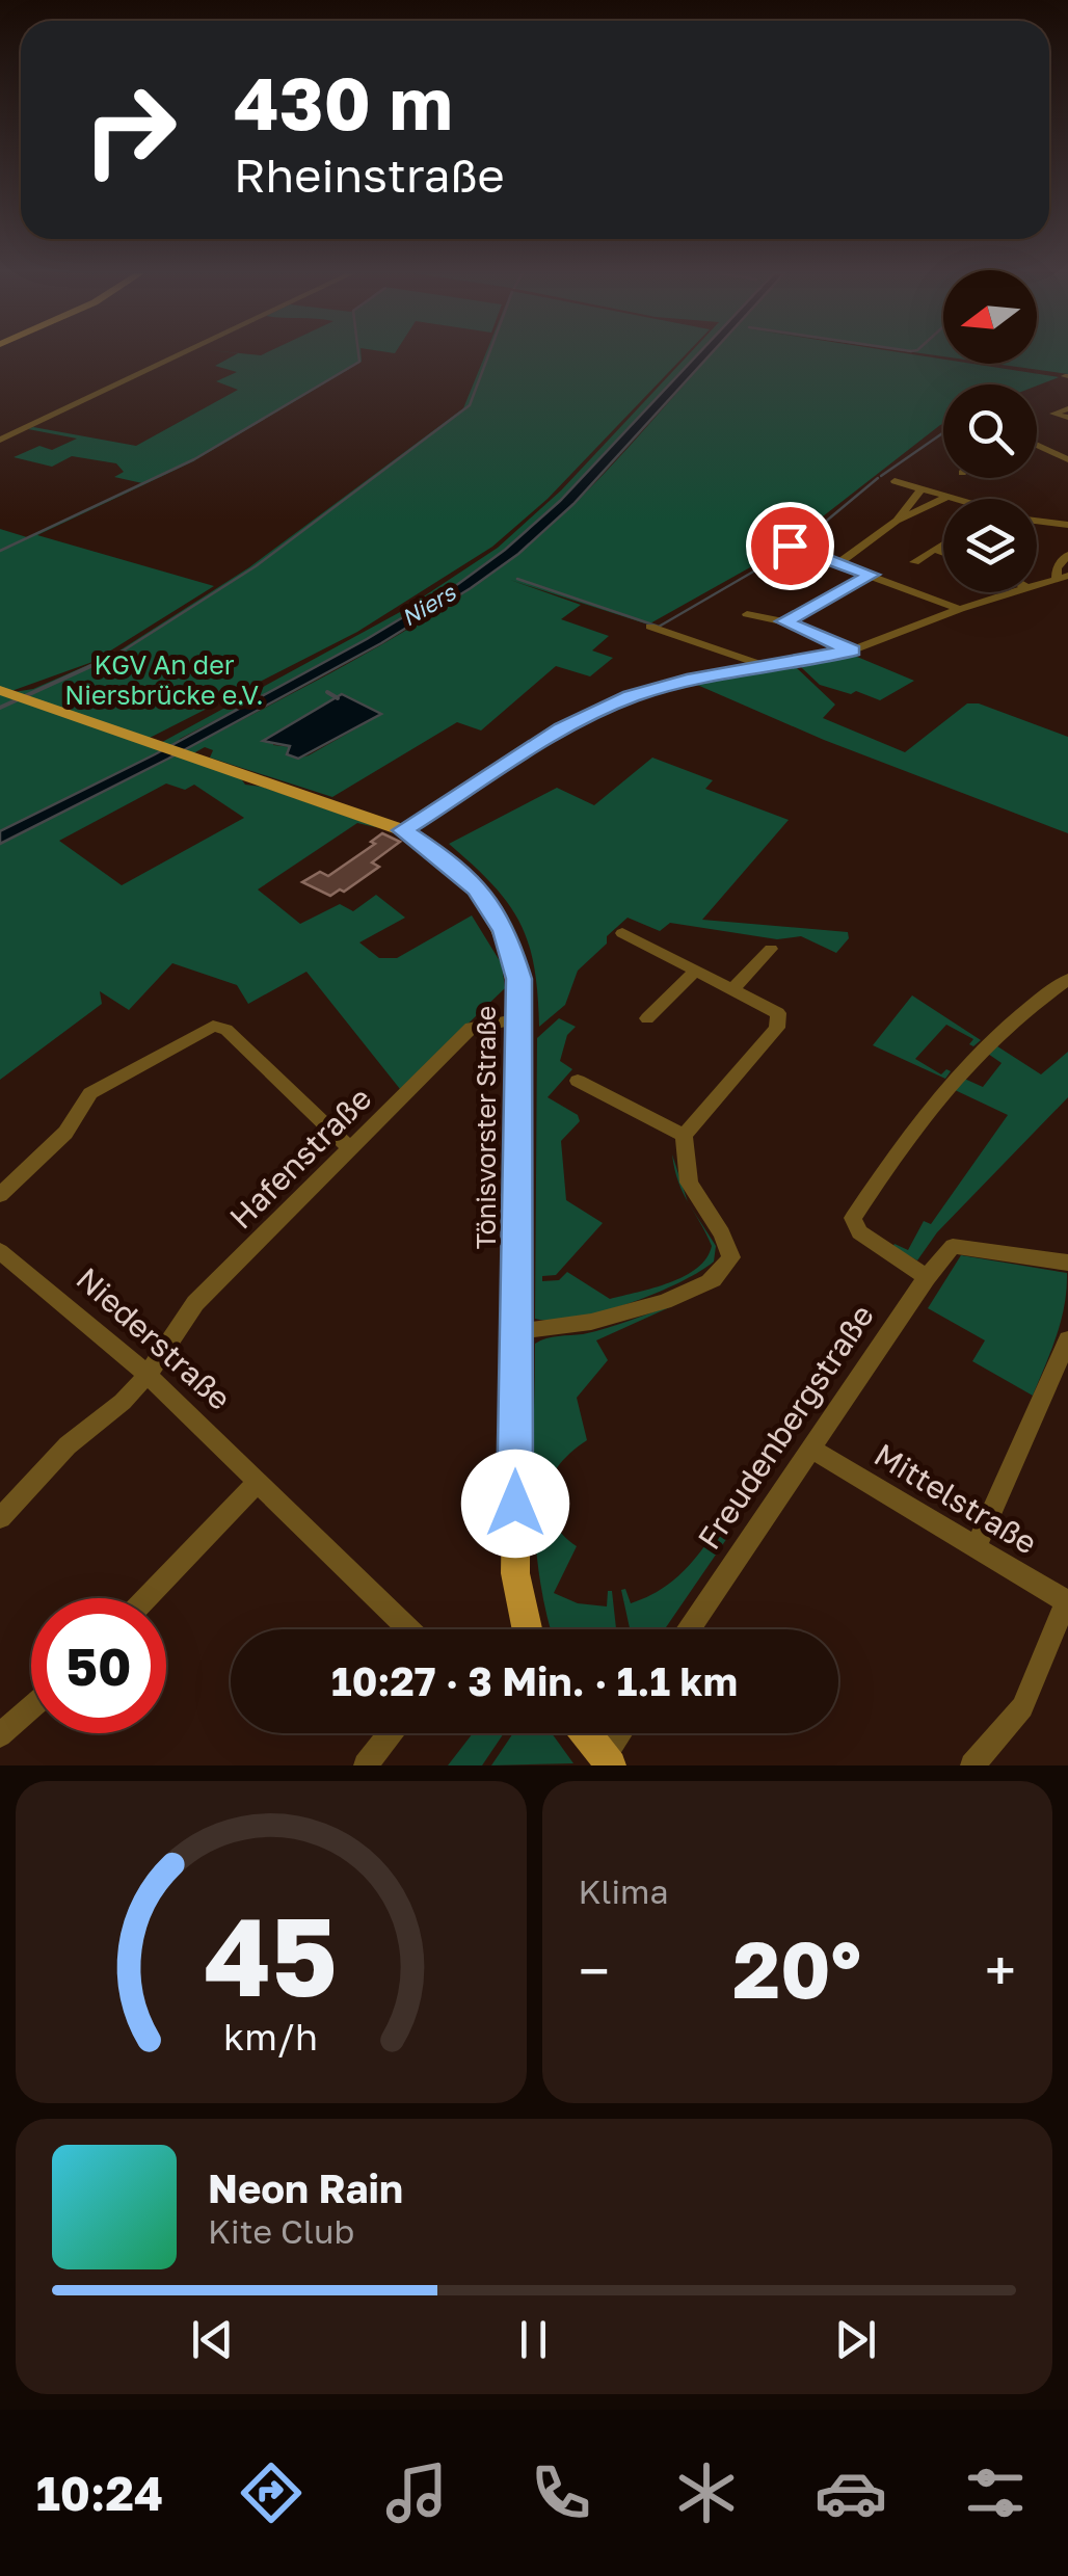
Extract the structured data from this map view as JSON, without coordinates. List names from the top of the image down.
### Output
{
  "streets": {
    "main road": ["Tönisvorster Straße"],
    "street": [
      "Hafenstraße",
      "Niederstraße",
      "Freudenbergstraße",
      "Mittelstraße"
    ]
  },
  "crossings": [
    ["Tönisvorster Straße", "Hafenstraße"],
    ["Hafenstraße", "Niederstraße"],
    ["Freudenbergstraße", "Mittelstraße"]
  ],
  "water": ["Niers"],
  "parks": ["KGV An der Niersbrücke e.V."],
  "north": "left",
  "page": {
    "turn": ["430 m", "Rheinstraße"],
    "limit": "50",
    "trip": "10:27 · 3 Min. · 1.1 km",
    "tile": "Klima",
    "heat": ["−", "20°", "+"],
    "song": ["Neon Rain", "Kite Club"],
    "tabs": "10:24",
    "gauge": ["45", "km/h"]
  }
}
